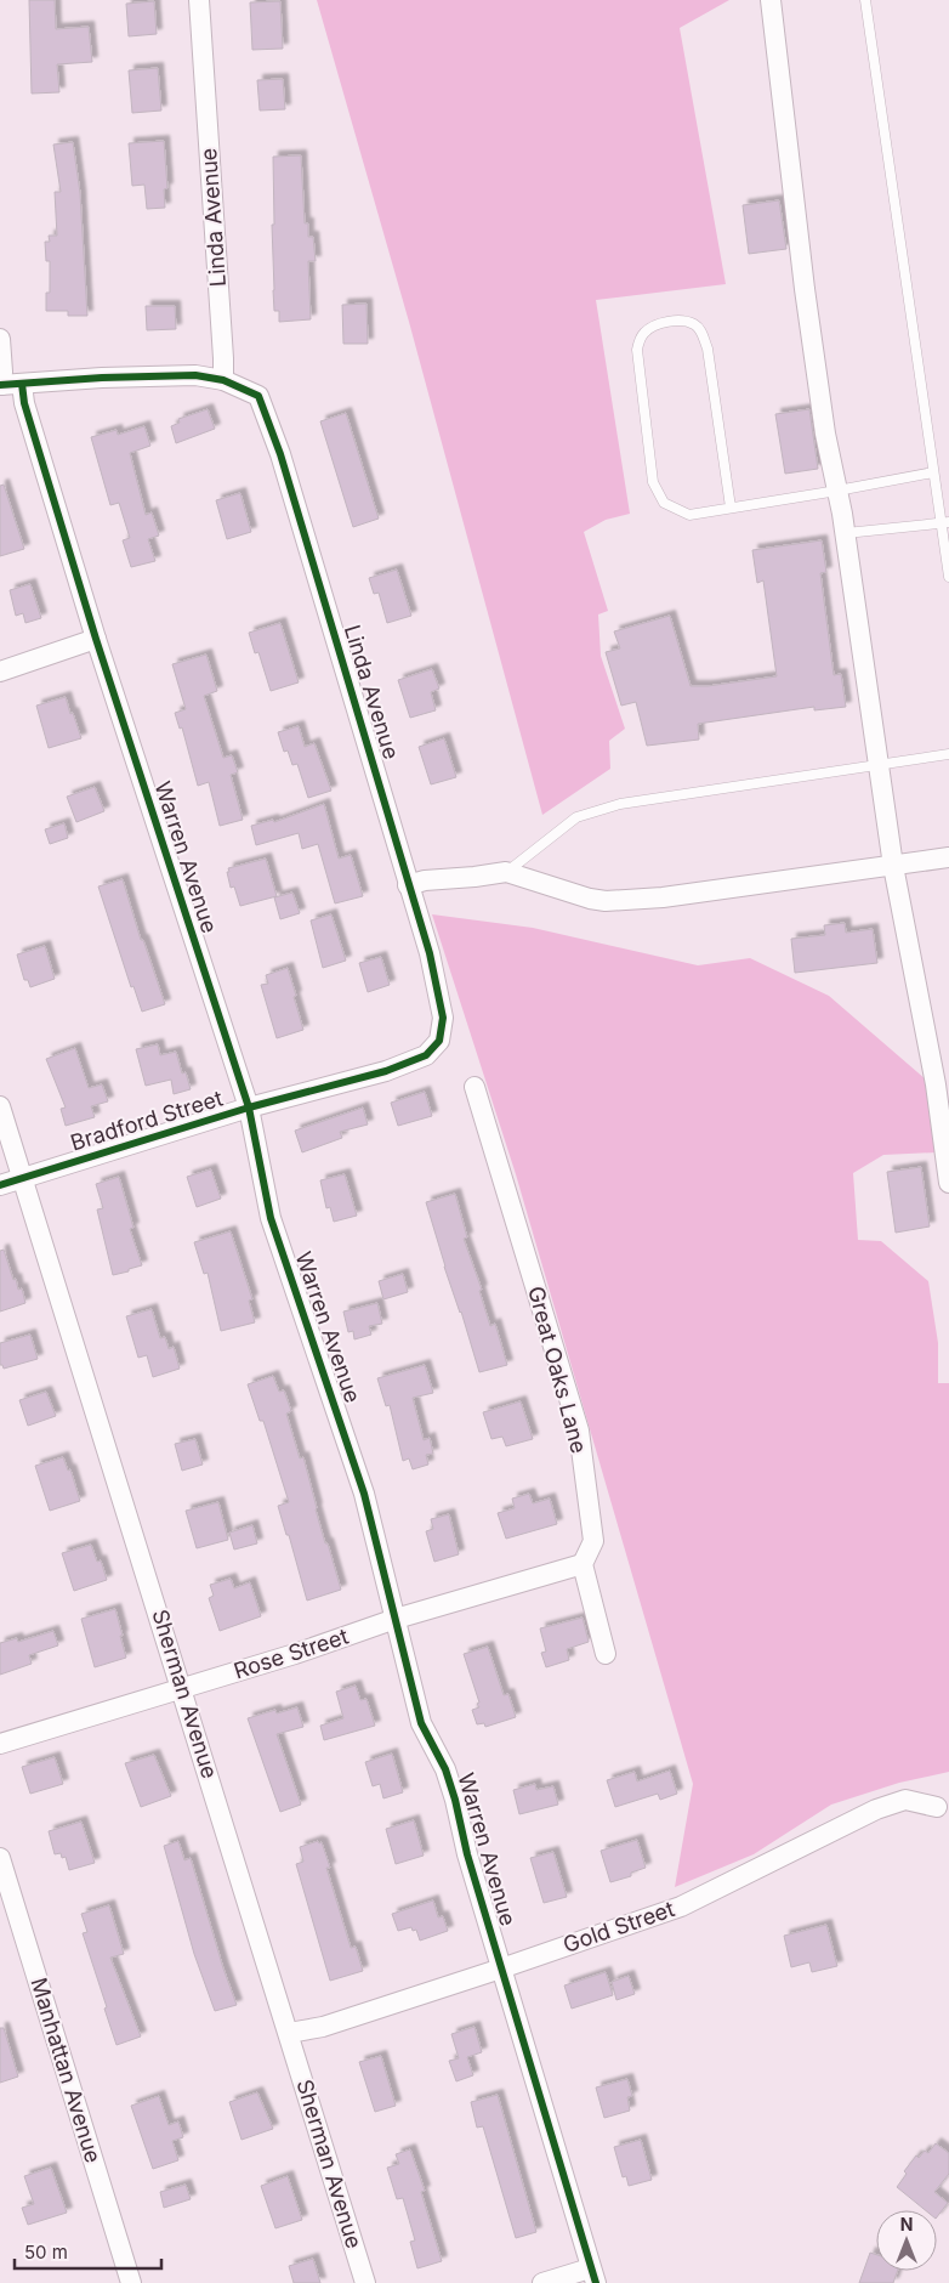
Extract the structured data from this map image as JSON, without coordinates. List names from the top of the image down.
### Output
{
  "streets": {
    "street": [
      "Linda Avenue",
      "Warren Avenue",
      "Bradford Street",
      "Great Oaks Lane",
      "Rose Street",
      "Sherman Avenue",
      "Gold Street",
      "Manhattan Avenue"
    ]
  },
  "crossings": [
    ["Linda Avenue", "Bradford Street"],
    ["Warren Avenue", "Bradford Street"],
    ["Warren Avenue", "Rose Street"],
    ["Warren Avenue", "Gold Street"],
    ["Bradford Street", "Sherman Avenue"],
    ["Great Oaks Lane", "Rose Street"],
    ["Rose Street", "Sherman Avenue"],
    ["Sherman Avenue", "Gold Street"]
  ],
  "scale_bar": "50 m",
  "north": "top"
}
